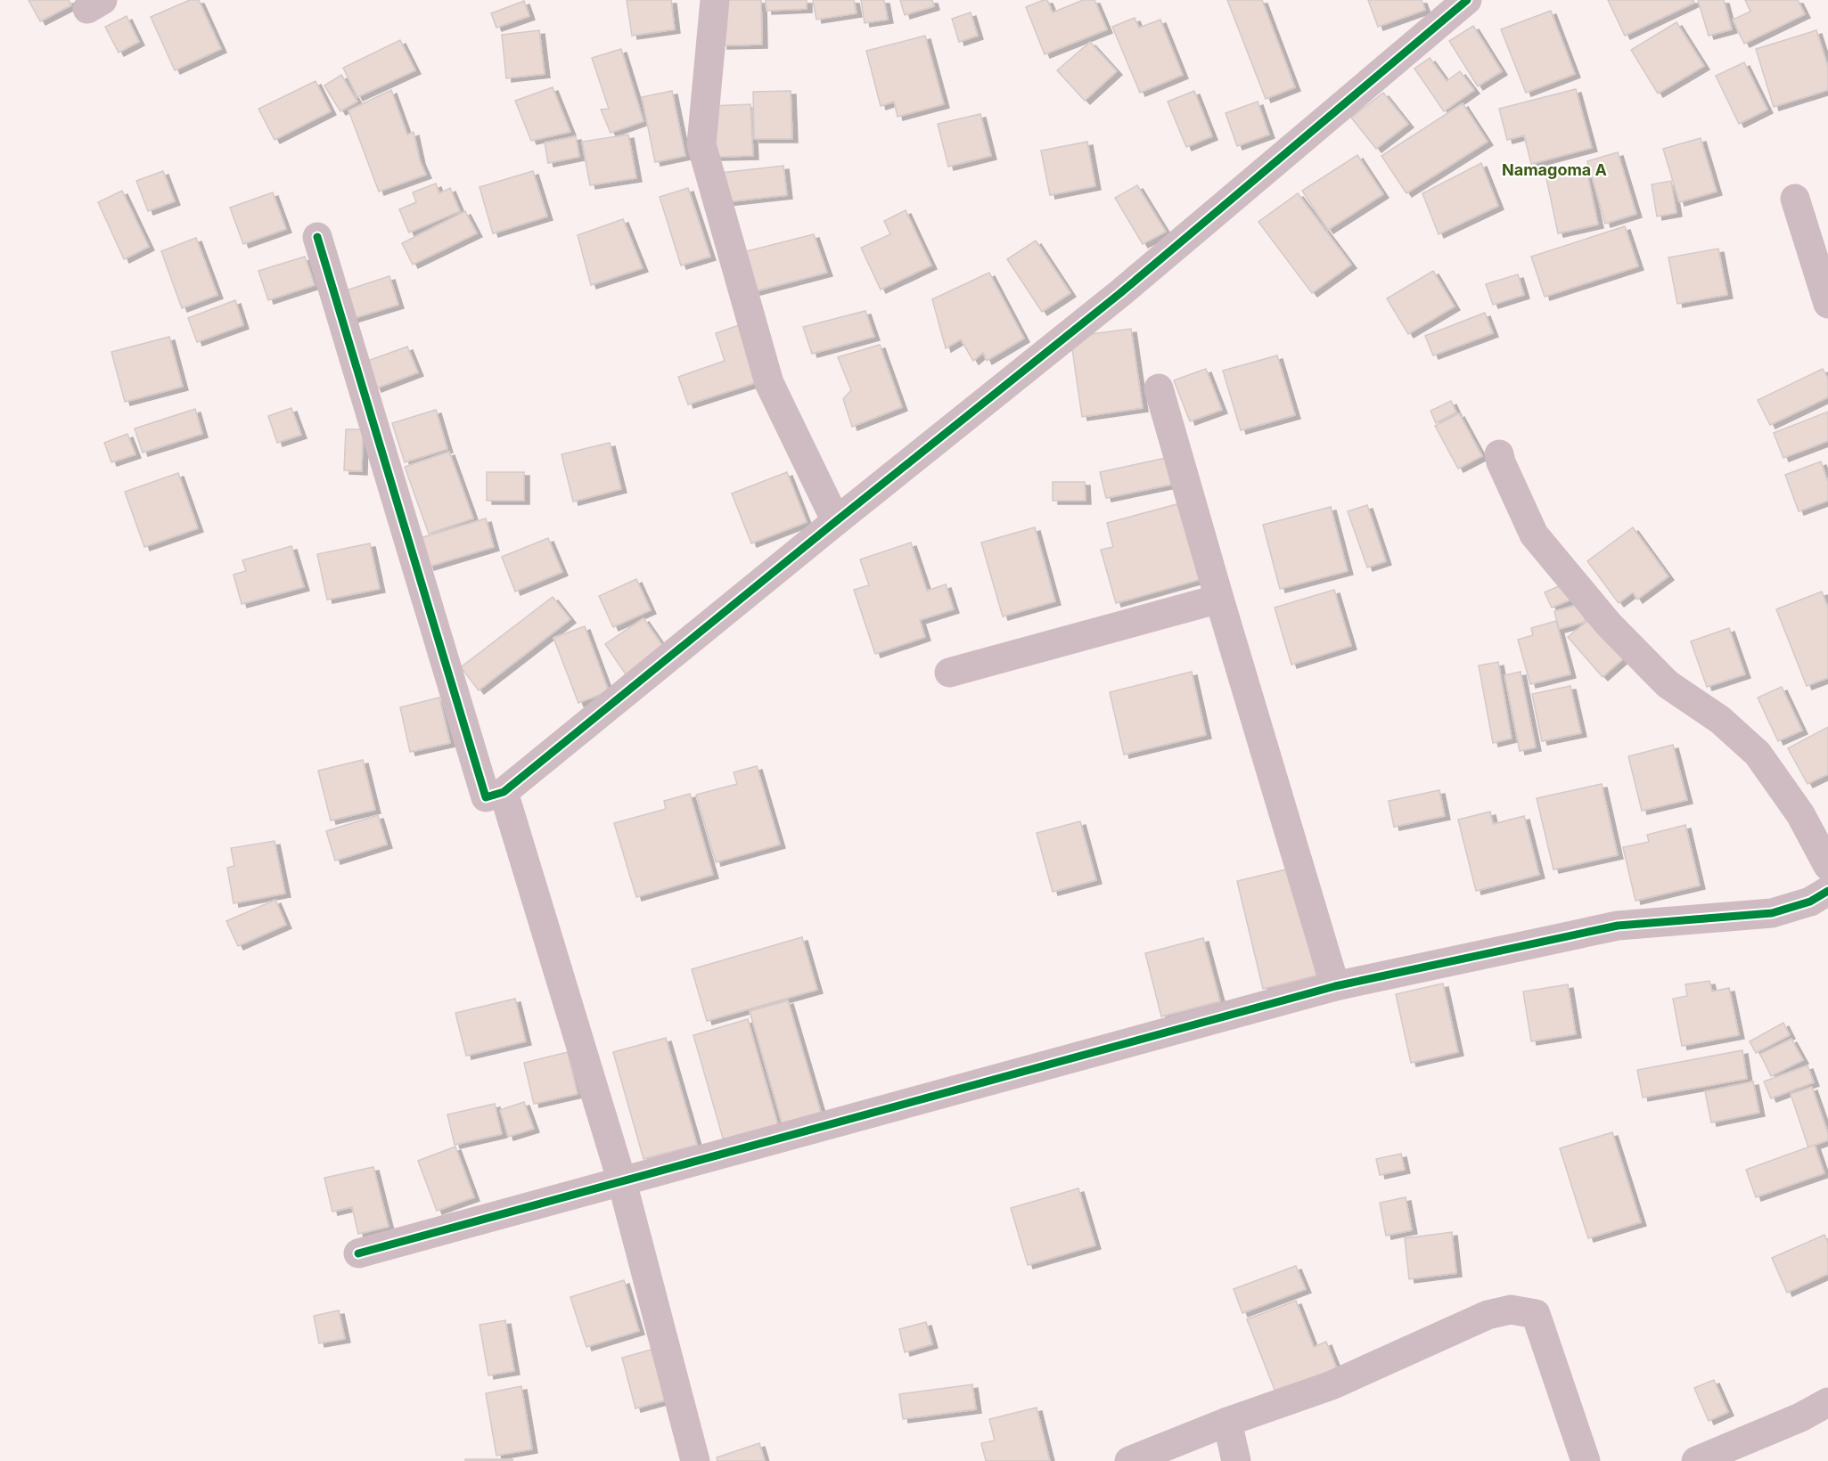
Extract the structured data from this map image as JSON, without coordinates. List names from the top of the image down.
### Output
{
  "districts": ["Namagoma A"]
}
